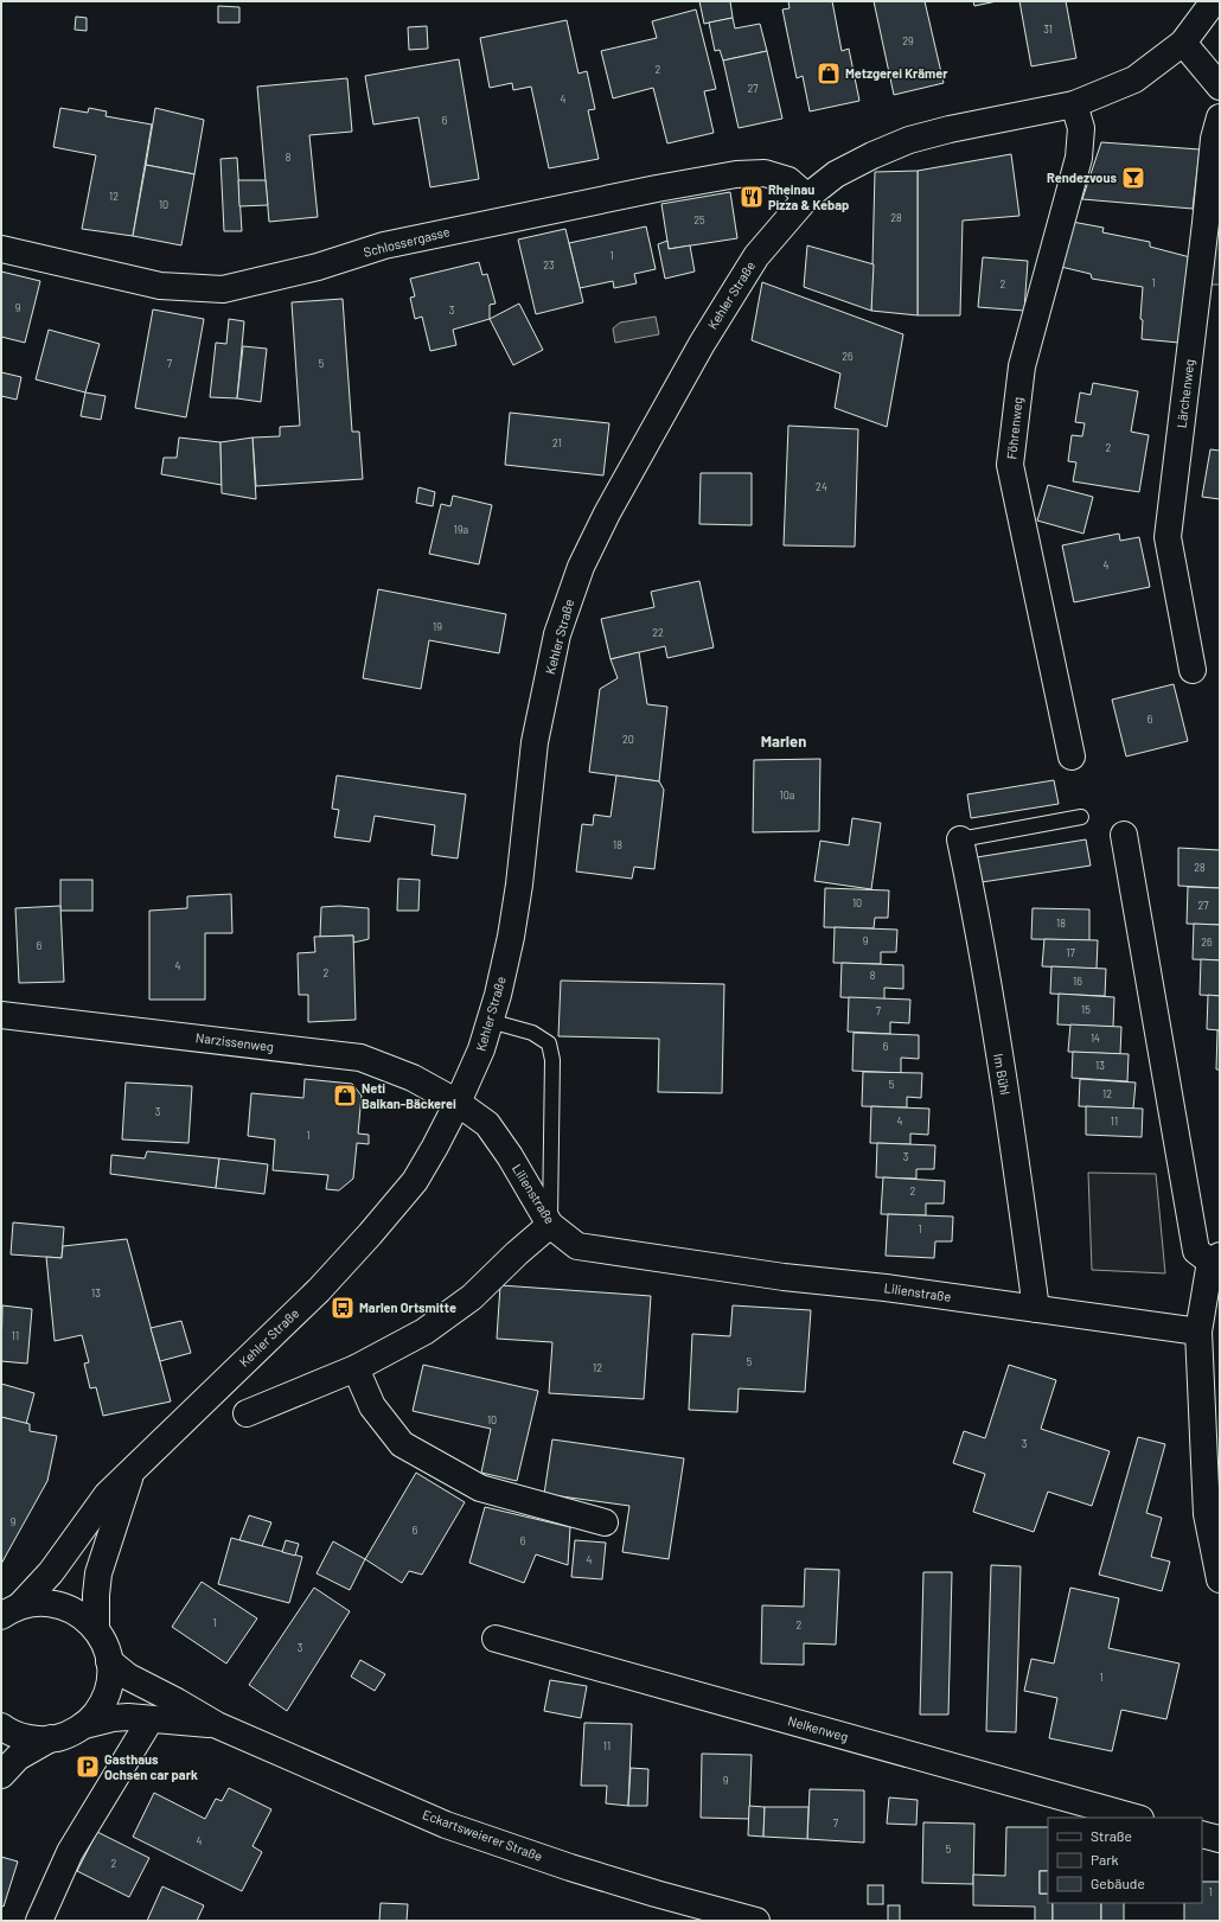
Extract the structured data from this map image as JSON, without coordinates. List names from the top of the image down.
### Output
{
  "streets": {
    "street": [
      "Schlossergasse",
      "Kehler Straße",
      "Lärchenweg",
      "Föhrenweg",
      "Narzissenweg",
      "Im Bühl",
      "Lilienstraße",
      "Nelkenweg",
      "Eckartsweierer Straße"
    ]
  },
  "crossings": [
    ["Schlossergasse", "Kehler Straße"],
    ["Kehler Straße", "Föhrenweg"],
    ["Kehler Straße", "Narzissenweg"],
    ["Kehler Straße", "Lilienstraße"],
    ["Kehler Straße", "Eckartsweierer Straße"],
    ["Narzissenweg", "Lilienstraße"],
    ["Im Bühl", "Lilienstraße"]
  ],
  "districts": ["Marlen"],
  "places": {
    "shop": ["Metzgerei Krämer", "Neti Balkan-Bäckerei"],
    "bar": ["Rendezvous"],
    "restaurant": ["Rheinau Pizza & Kebap"],
    "bus stop": ["Marlen Ortsmitte"],
    "parking": ["Gasthaus Ochsen car park"]
  },
  "house_numbers": [
    "31",
    "29",
    "2",
    "27",
    "4",
    "6",
    "8",
    "12",
    "10",
    "28",
    "25",
    "1",
    "23",
    "1",
    "2",
    "9",
    "3",
    "26",
    "7",
    "5",
    "21",
    "2",
    "24",
    "19a",
    "4",
    "19",
    "22",
    "6",
    "20",
    "10a",
    "18",
    "28",
    "10",
    "27",
    "18",
    "9",
    "26",
    "6",
    "17",
    "4",
    "2",
    "8",
    "16",
    "15",
    "7",
    "14",
    "6",
    "13",
    "5",
    "12",
    "3",
    "4",
    "11",
    "1",
    "3",
    "2",
    "1",
    "13",
    "11",
    "5",
    "12",
    "10",
    "3",
    "9",
    "6",
    "6",
    "4",
    "1",
    "2",
    "3",
    "1",
    "11",
    "9",
    "7",
    "4",
    "5",
    "2",
    "1"
  ],
  "legend": ["Straße", "Park", "Gebäude"]
}
